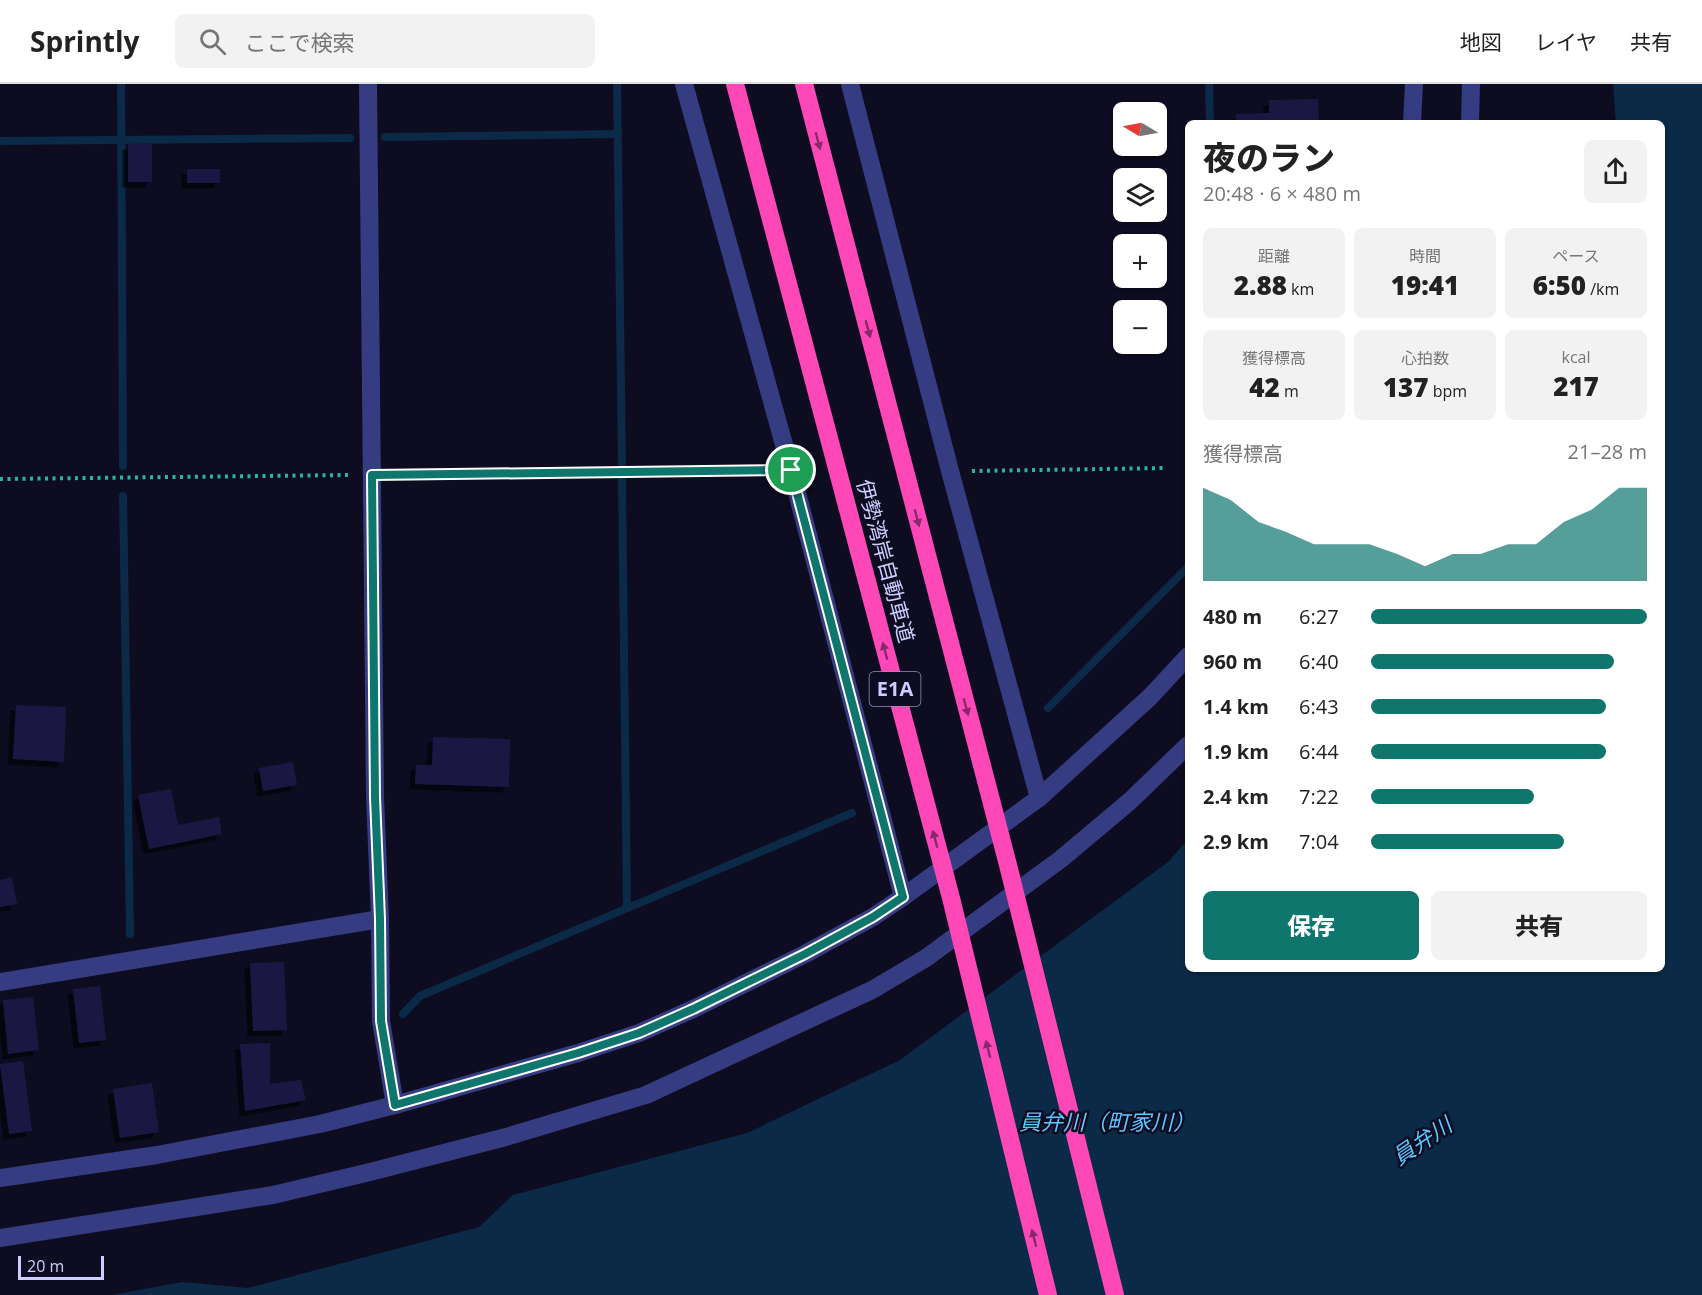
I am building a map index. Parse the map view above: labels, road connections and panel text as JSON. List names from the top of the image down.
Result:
{
  "streets": {
    "highway": ["伊勢湾岸自動車道", "E1A"]
  },
  "water": ["員弁川（町家川）", "員弁川"],
  "scale_bar": "20 m",
  "north": "left",
  "page": {
    "header": "Sprintly",
    "search": "ここで検索",
    "nav": ["地図", "レイヤ", "共有"],
    "map_buttons": ["+", "−"],
    "heading": ["夜のラン", "20:48 · 6 × 480 m"],
    "stats": [
      ["距離", "2.88 km"],
      ["時間", "19:41"],
      ["ペース", "6:50 /km"],
      ["獲得標高", "42 m"],
      ["心拍数", "137 bpm"],
      ["kcal", "217"]
    ],
    "chart": ["獲得標高", "21–28 m"],
    "list": [
      {
        "name": "480 m",
        "note": "6:27"
      },
      {
        "name": "960 m",
        "note": "6:40"
      },
      {
        "name": "1.4 km",
        "note": "6:43"
      },
      {
        "name": "1.9 km",
        "note": "6:44"
      },
      {
        "name": "2.4 km",
        "note": "7:22"
      },
      {
        "name": "2.9 km",
        "note": "7:04"
      }
    ],
    "buttons": ["保存", "共有"],
    "scale": "20 m"
  }
}
